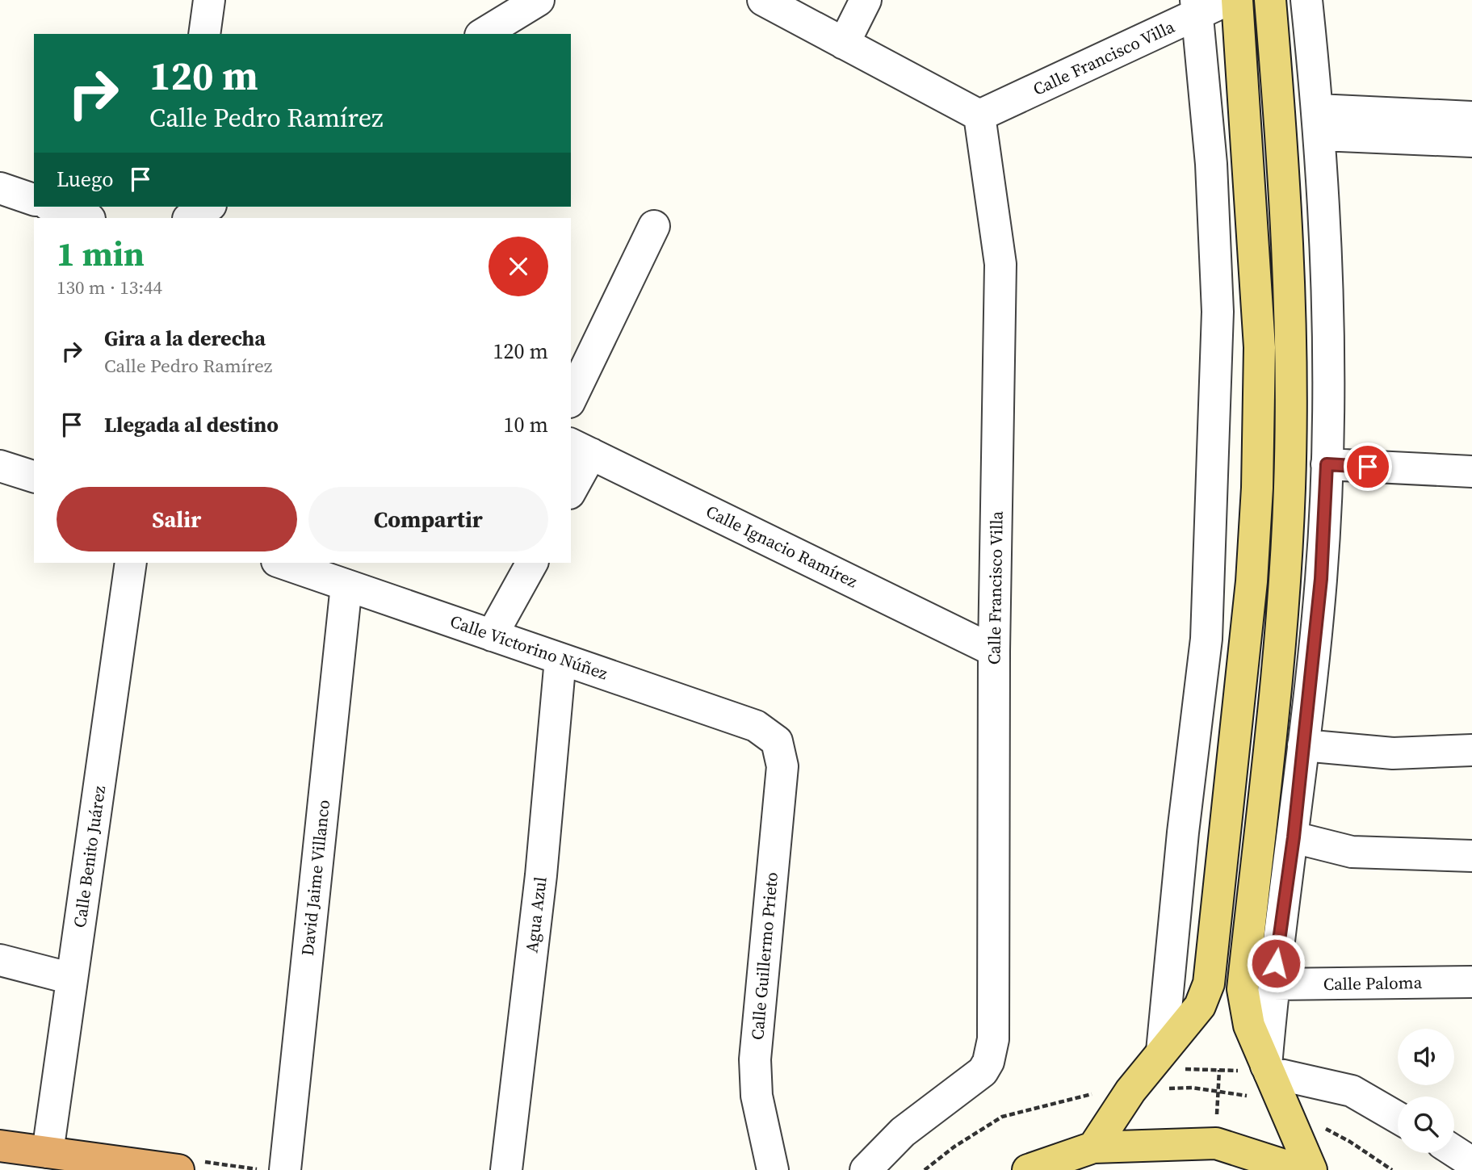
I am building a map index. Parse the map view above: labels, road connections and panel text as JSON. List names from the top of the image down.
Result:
{
  "streets": {
    "street": [
      "Calle Francisco Villa",
      "Calle Ignacio Ramírez",
      "Calle Victorino Núñez",
      "Calle Benito Juárez",
      "David Jaime Villanco",
      "Agua Azul",
      "Calle Guillermo Prieto",
      "Calle Paloma"
    ]
  },
  "crossings": [
    ["Calle Francisco Villa", "Calle Ignacio Ramírez"],
    ["Calle Victorino Núñez", "David Jaime Villanco"],
    ["Calle Victorino Núñez", "Agua Azul"],
    ["Calle Victorino Núñez", "Calle Guillermo Prieto"]
  ],
  "page": {
    "turn": ["120 m", "Calle Pedro Ramírez"],
    "then": "Luego",
    "heading": ["1 min", "130 m · 13:44"],
    "list": [
      {
        "name": "Gira a la derecha",
        "note": "Calle Pedro Ramírez",
        "value": "120 m"
      },
      {
        "name": "Llegada al destino",
        "value": "10 m"
      }
    ],
    "buttons": ["Salir", "Compartir"]
  }
}
